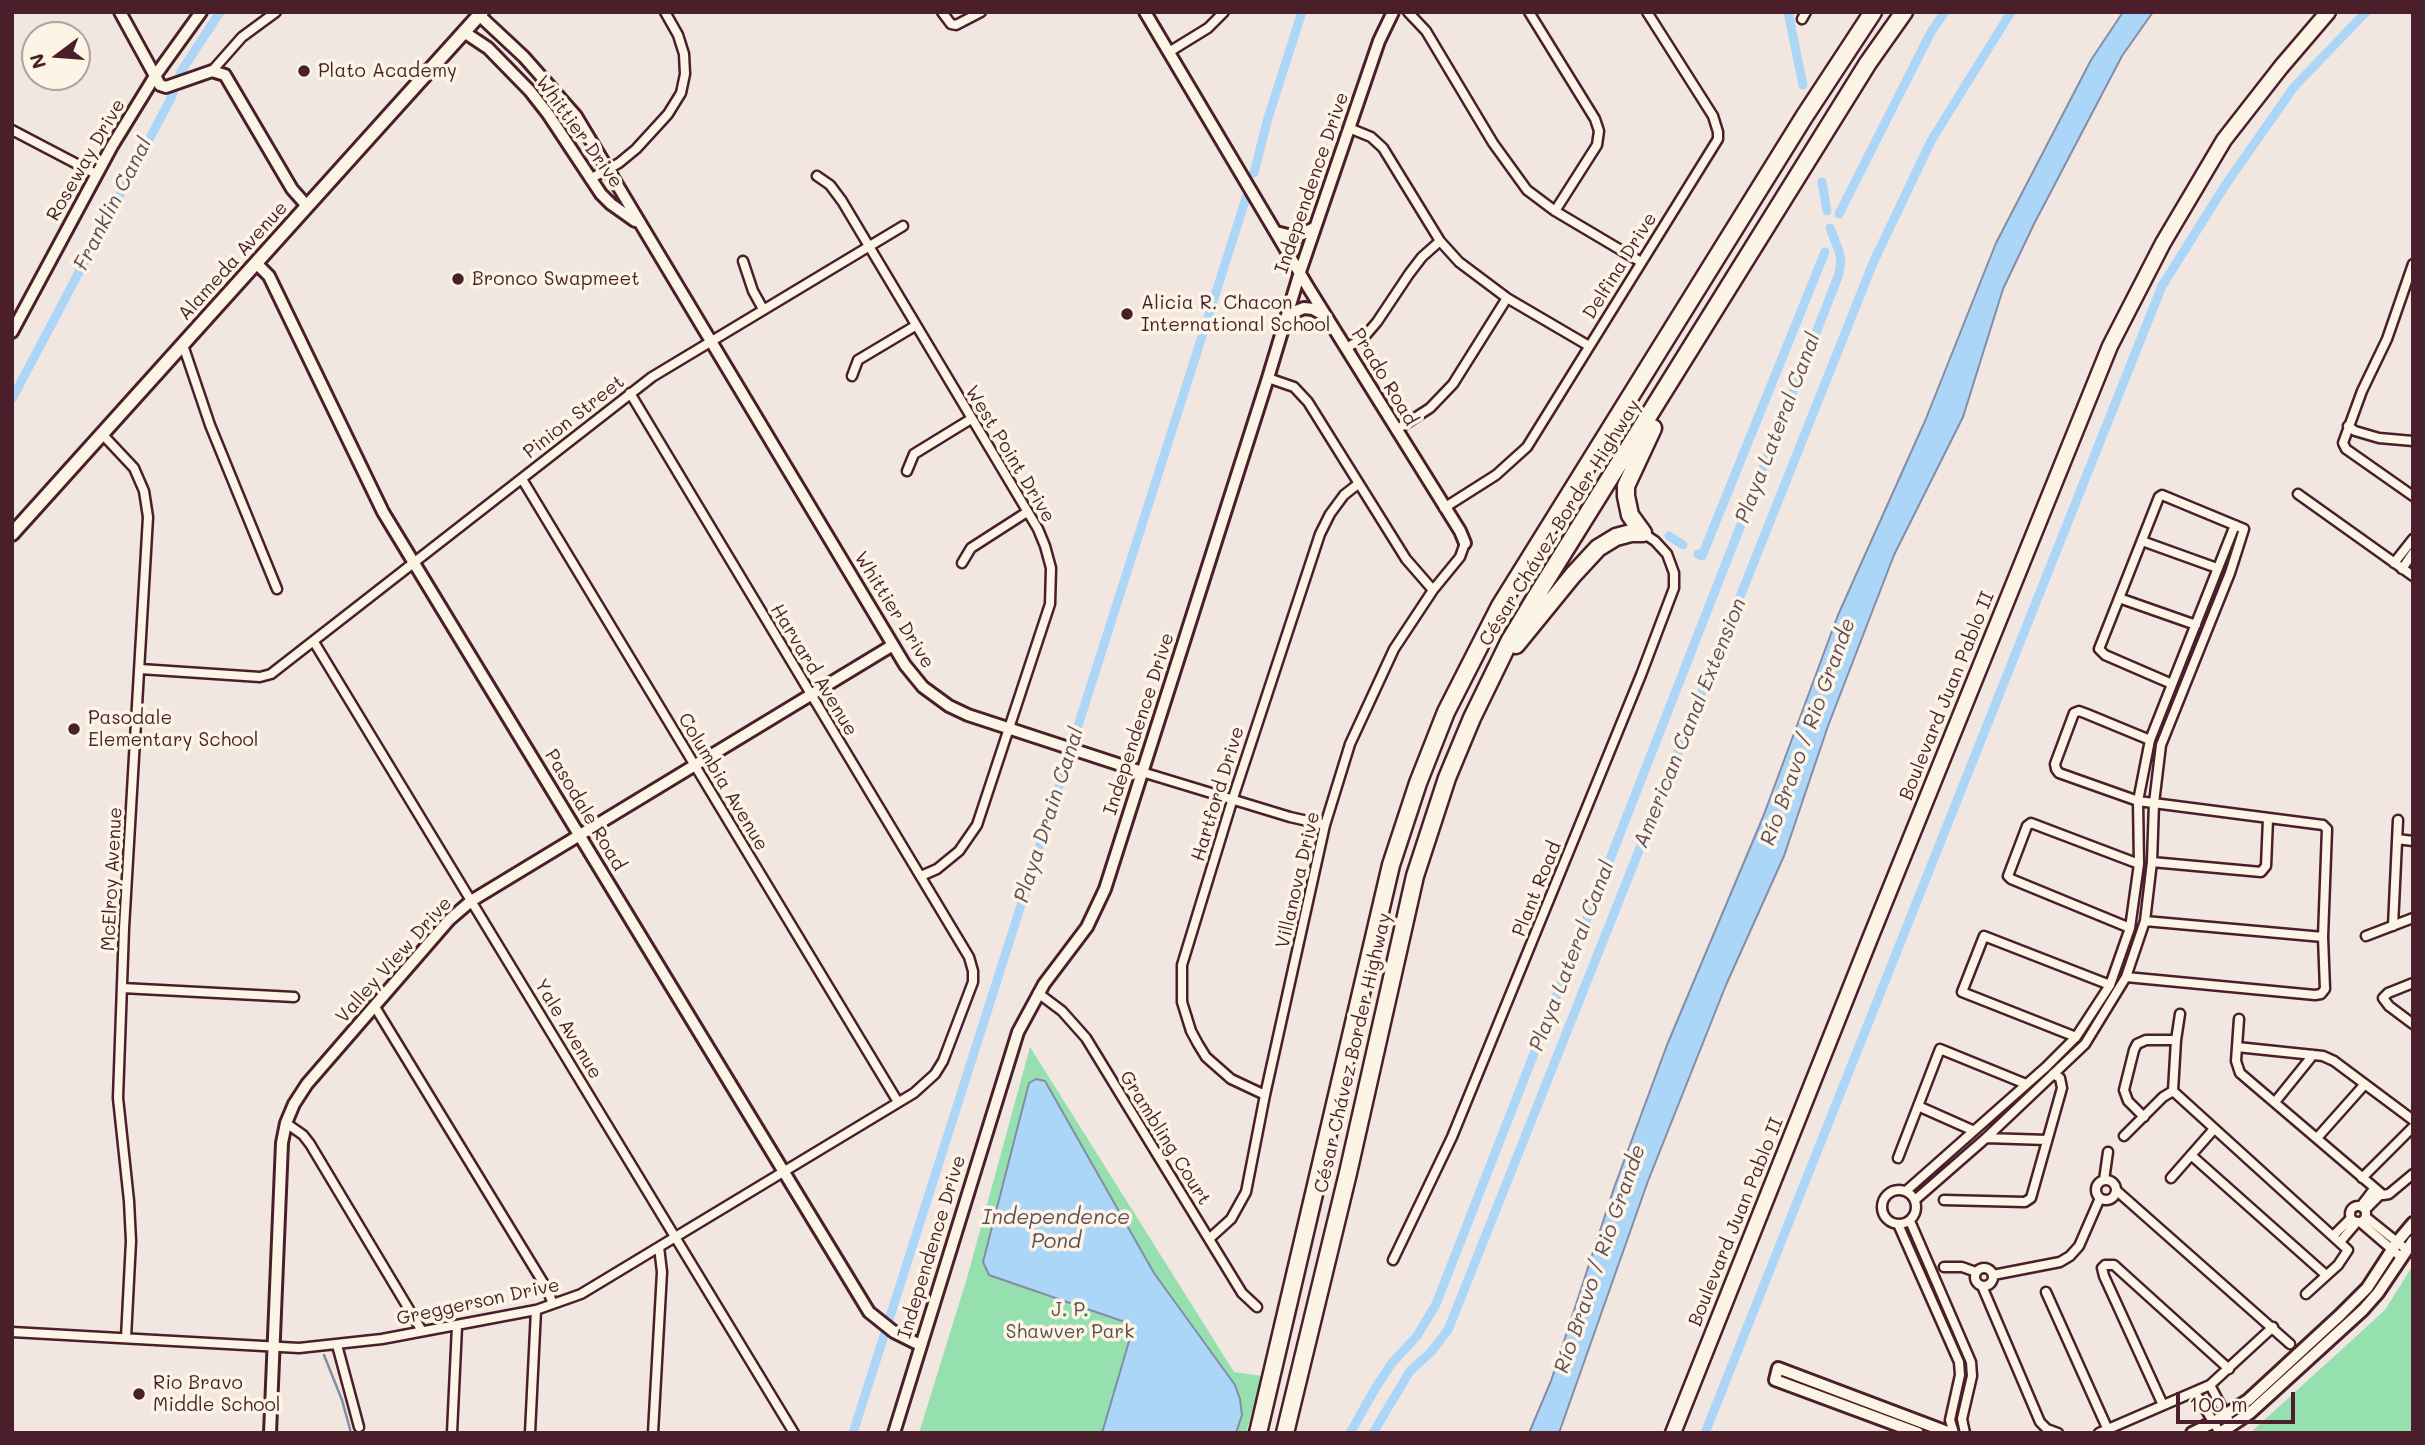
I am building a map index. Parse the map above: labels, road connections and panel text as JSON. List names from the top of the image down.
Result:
{
  "streets": {
    "highway": ["César Chávez Border Highway", "Boulevard Juan Pablo II"],
    "main road": ["Alameda Avenue"],
    "street": [
      "Whittier Drive",
      "Roseway Drive",
      "Independence Drive",
      "Delfina Drive",
      "Prado Road",
      "Pinion Street",
      "West Point Drive",
      "Harvard Avenue",
      "Columbia Avenue",
      "Hartford Drive",
      "Pasodale Road",
      "McElroy Avenue",
      "Villanova Drive",
      "Plant Road",
      "Valley View Drive",
      "Yale Avenue",
      "Grambling Court",
      "Greggerson Drive"
    ]
  },
  "crossings": [
    ["Whittier Drive", "Independence Drive"],
    ["Whittier Drive", "Alameda Avenue"],
    ["Whittier Drive", "Pinion Street"],
    ["Whittier Drive", "West Point Drive"],
    ["Whittier Drive", "Hartford Drive"],
    ["Whittier Drive", "Villanova Drive"],
    ["Whittier Drive", "Valley View Drive"],
    ["Independence Drive", "Prado Road"],
    ["Independence Drive", "Pasodale Road"],
    ["Independence Drive", "Grambling Court"],
    ["Alameda Avenue", "Pasodale Road"],
    ["Alameda Avenue", "McElroy Avenue"],
    ["Delfina Drive", "Prado Road"],
    ["Prado Road", "Villanova Drive"],
    ["Pinion Street", "West Point Drive"],
    ["Pinion Street", "Harvard Avenue"],
    ["Pinion Street", "Columbia Avenue"],
    ["Pinion Street", "Pasodale Road"],
    ["Pinion Street", "McElroy Avenue"],
    ["Pinion Street", "Yale Avenue"],
    ["West Point Drive", "Harvard Avenue"],
    ["Harvard Avenue", "Valley View Drive"],
    ["Harvard Avenue", "Greggerson Drive"],
    ["Columbia Avenue", "Valley View Drive"],
    ["Columbia Avenue", "Greggerson Drive"],
    ["Hartford Drive", "Villanova Drive"],
    ["Pasodale Road", "Valley View Drive"],
    ["Pasodale Road", "Greggerson Drive"],
    ["McElroy Avenue", "Greggerson Drive"],
    ["Villanova Drive", "Grambling Court"],
    ["Valley View Drive", "Yale Avenue"],
    ["Valley View Drive", "Greggerson Drive"],
    ["Yale Avenue", "Greggerson Drive"]
  ],
  "water": [
    "Franklin Canal",
    "Playa Lateral Canal",
    "American Canal Extension",
    "Río Bravo / Rio Grande",
    "Playa Drain Canal",
    "Independence Pond"
  ],
  "parks": ["J. P. Shawver Park"],
  "places": [
    "Plato Academy",
    "Bronco Swapmeet",
    "Alicia R. Chacon International School",
    "Pasodale Elementary School",
    "Rio Bravo Middle School"
  ],
  "scale_bar": "100 m",
  "north": "left"
}
